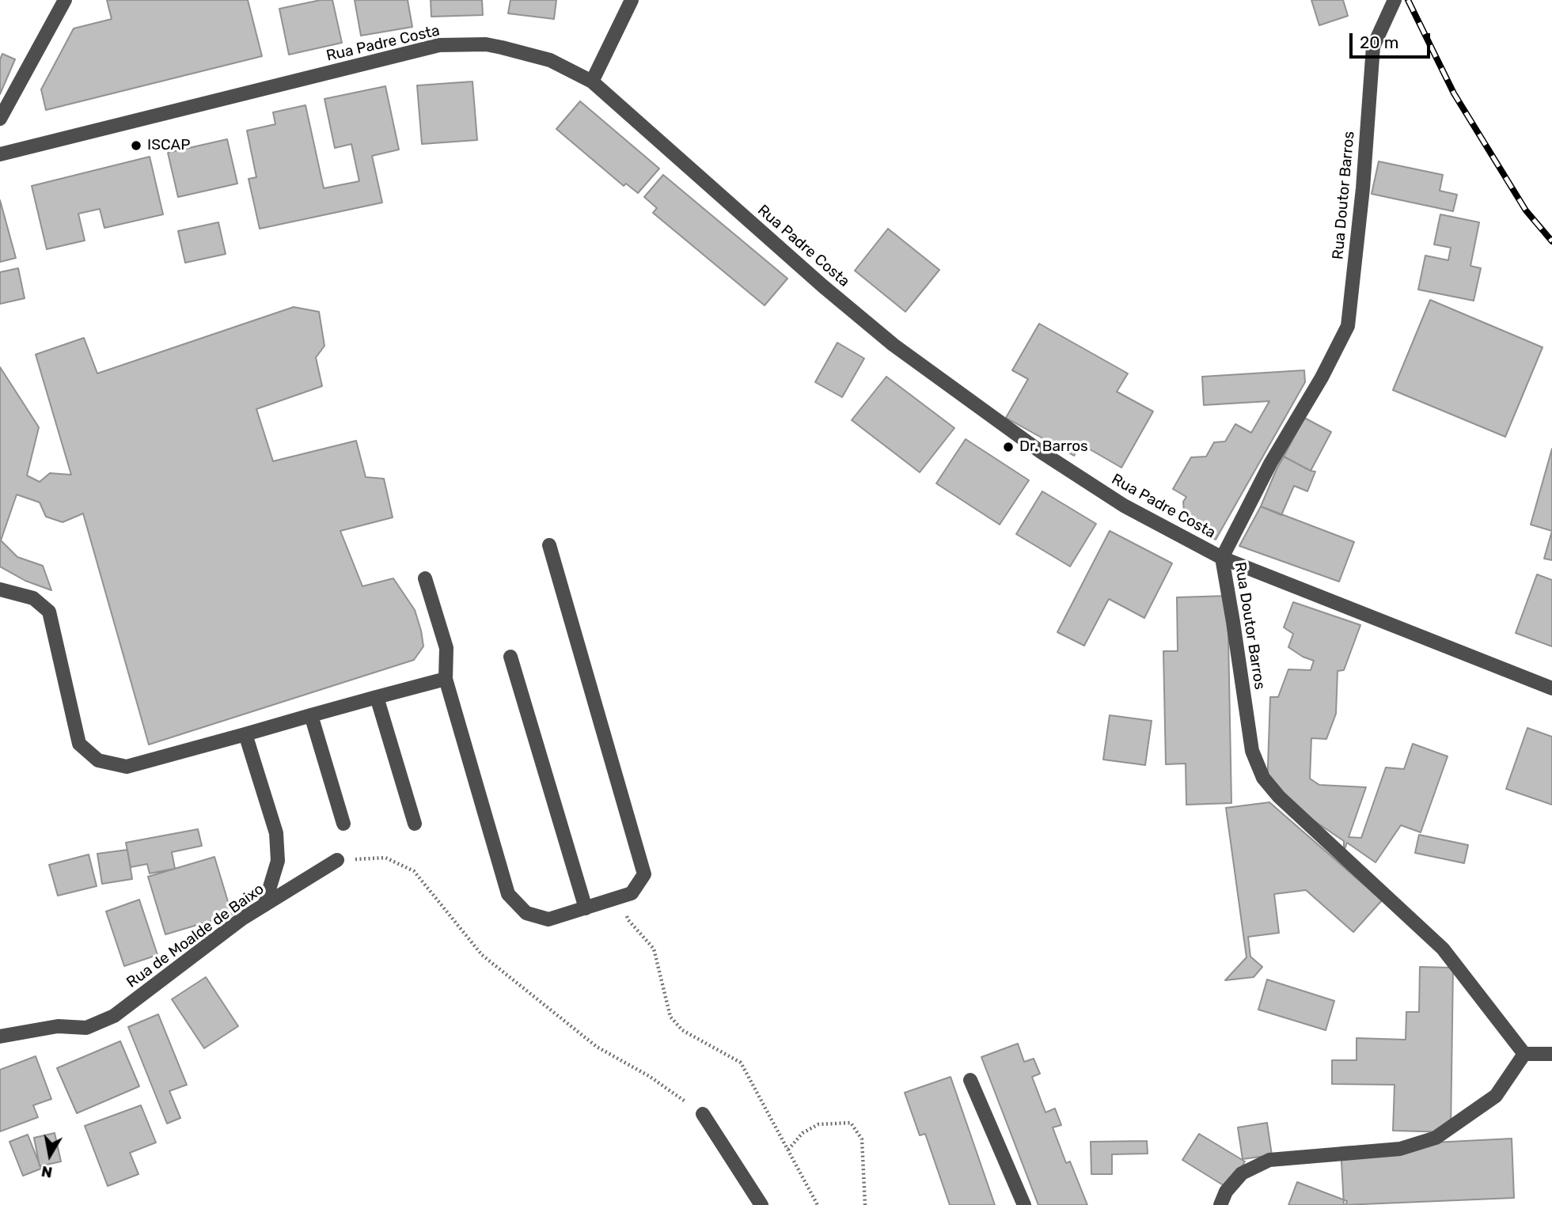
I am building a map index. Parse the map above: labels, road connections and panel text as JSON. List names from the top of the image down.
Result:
{
  "streets": {
    "street": ["Rua Padre Costa", "Rua Doutor Barros", "Rua de Moalde de Baixo"]
  },
  "crossings": [
    ["Rua Padre Costa", "Rua Doutor Barros"]
  ],
  "places": ["ISCAP", "Dr. Barros"],
  "scale_bar": "20 m",
  "north": "bottom"
}
